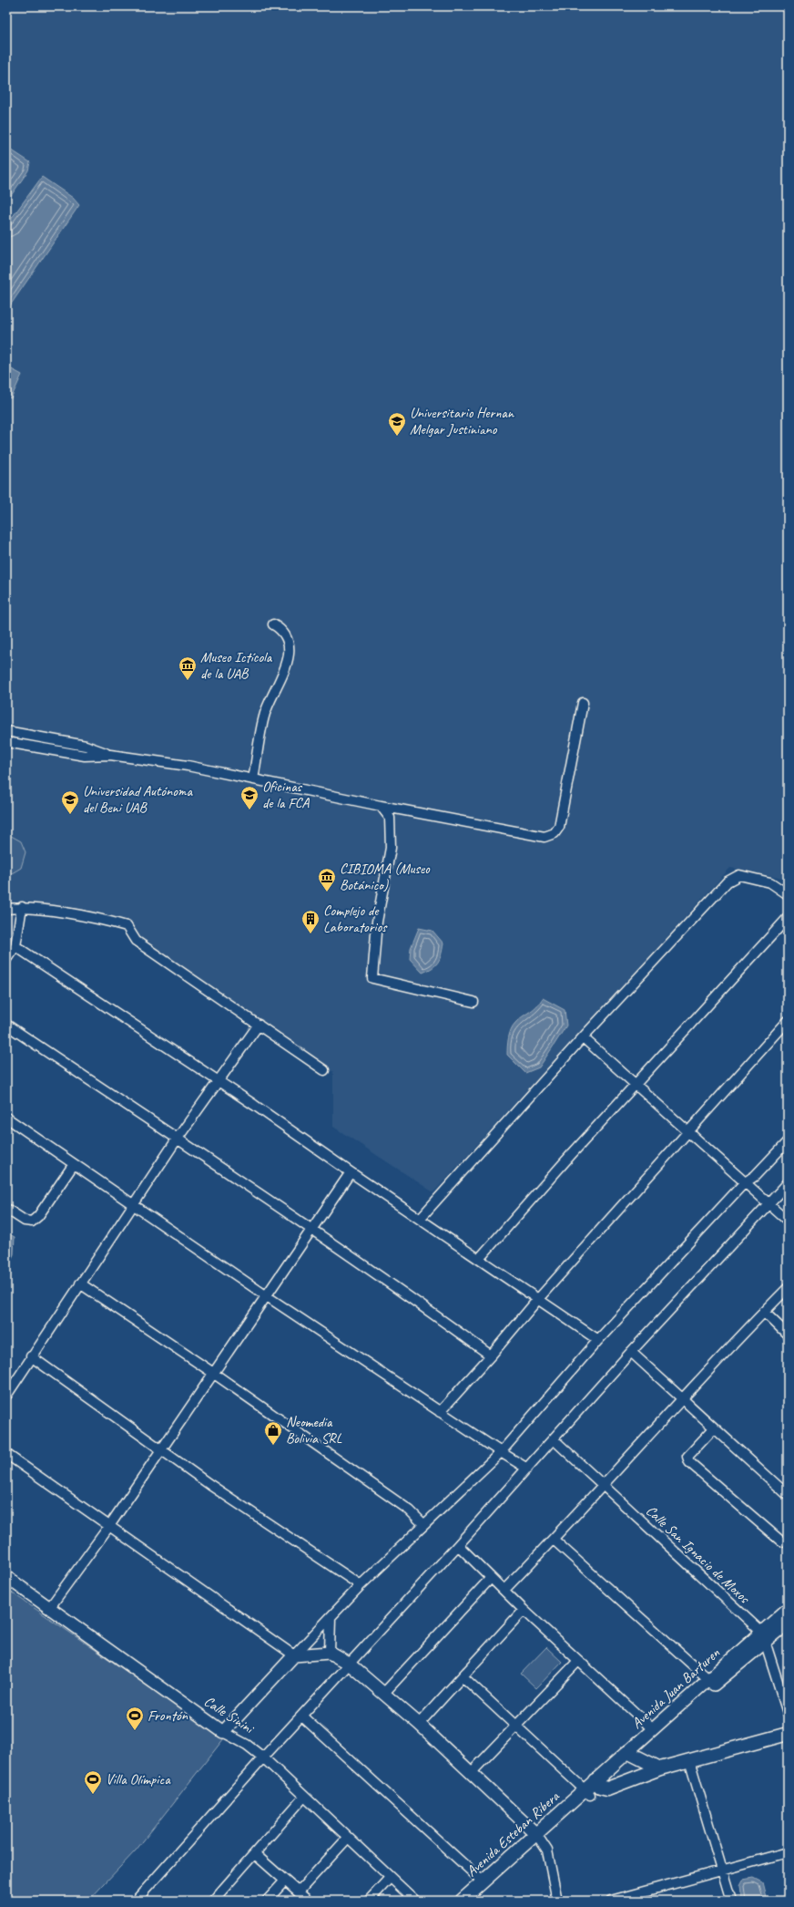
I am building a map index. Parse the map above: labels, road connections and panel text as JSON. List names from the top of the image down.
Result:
{
  "streets": {
    "main road": ["Avenida Juan Barturen", "Avenida Esteban Ribera"],
    "street": ["Calle San Ignacio de Moxos", "Calle Sinini"]
  },
  "crossings": [
    ["Calle San Ignacio de Moxos", "Avenida Juan Barturen"],
    ["Avenida Juan Barturen", "Avenida Esteban Ribera"]
  ],
  "places": {
    "school or university": ["Universitario Hernan Melgar Justiniano", "Oficinas de la FCA", "Universidad Autónoma del Beni UAB"],
    "museum": ["Museo Ictícola de la UAB", "CIBIOMA (Museo Botánico)"],
    "building": ["Complejo de Laboratorios"],
    "shop": ["Neomedia Bolivia SRL"],
    "sports": ["Frontón", "Villa Olímpica"]
  }
}
